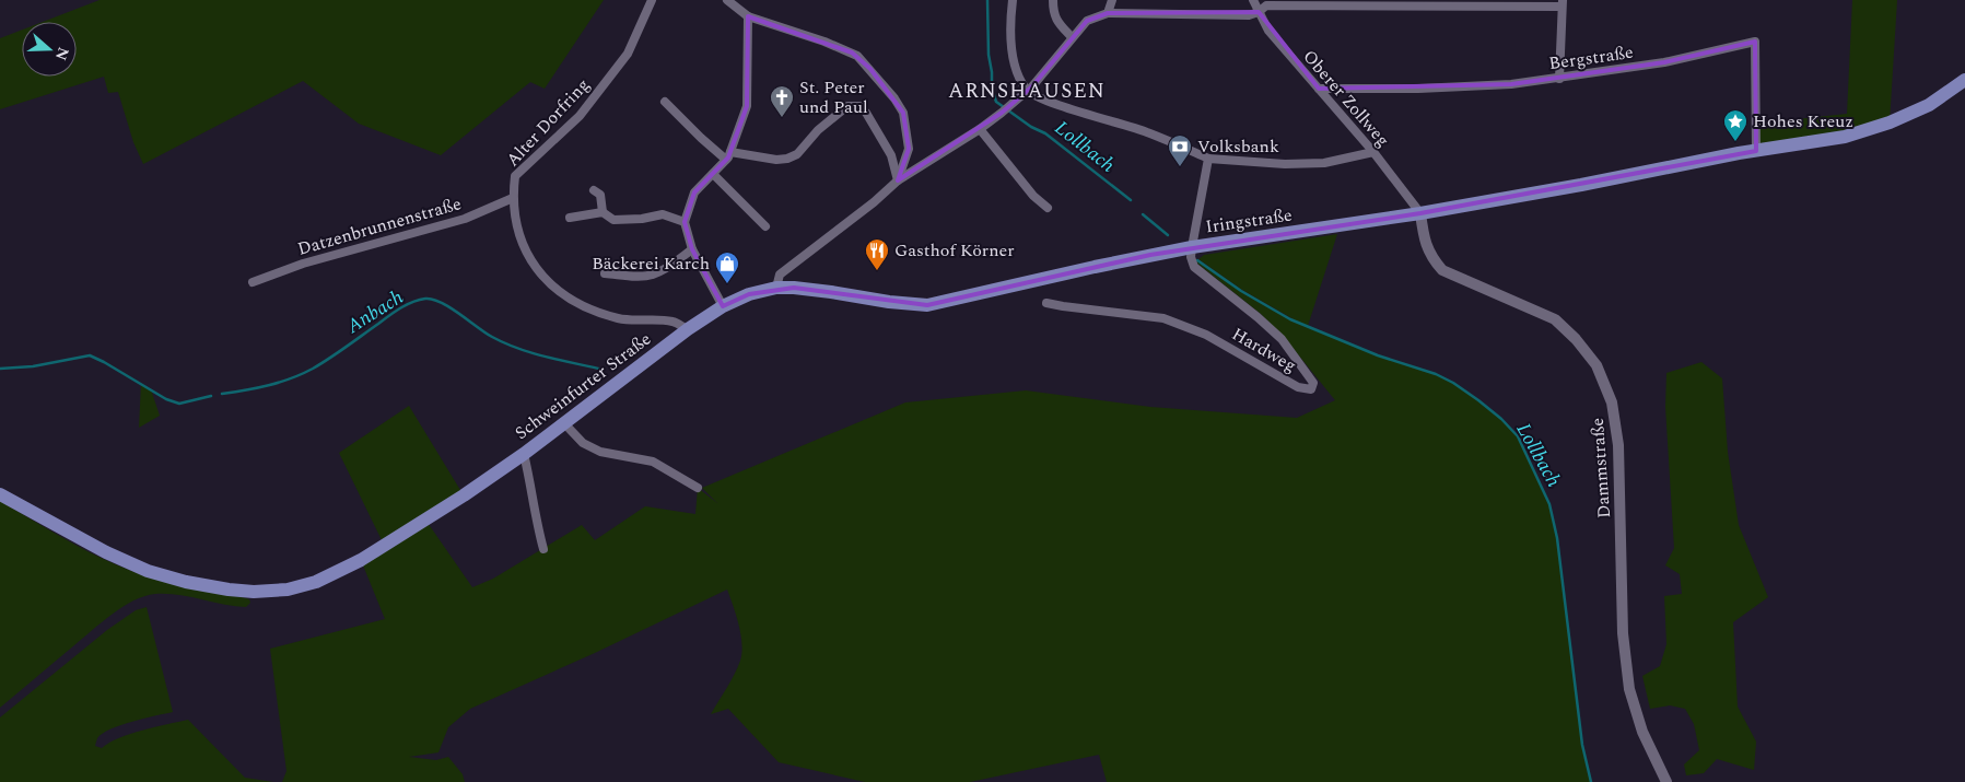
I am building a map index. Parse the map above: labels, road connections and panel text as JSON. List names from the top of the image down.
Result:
{
  "streets": {
    "main road": ["Iringstraße", "Schweinfurter Straße"],
    "street": [
      "Bergstraße",
      "Oberer Zollweg",
      "Alter Dorfring",
      "Datzenbrunnenstraße",
      "Hardweg",
      "Dammstraße"
    ]
  },
  "crossings": [
    ["Bergstraße", "Oberer Zollweg"],
    ["Bergstraße", "Iringstraße"],
    ["Oberer Zollweg", "Iringstraße"],
    ["Oberer Zollweg", "Dammstraße"],
    ["Alter Dorfring", "Datzenbrunnenstraße"],
    ["Alter Dorfring", "Schweinfurter Straße"],
    ["Iringstraße", "Hardweg"],
    ["Iringstraße", "Schweinfurter Straße"],
    ["Iringstraße", "Dammstraße"]
  ],
  "districts": ["ARNSHAUSEN"],
  "water": ["Lollbach", "Anbach"],
  "places": {
    "church": ["St. Peter und Paul"],
    "place": ["Hohes Kreuz"],
    "bank": ["Volksbank"],
    "restaurant": ["Gasthof Körner"],
    "shop": ["Bäckerei Karch"]
  },
  "north": "right"
}
